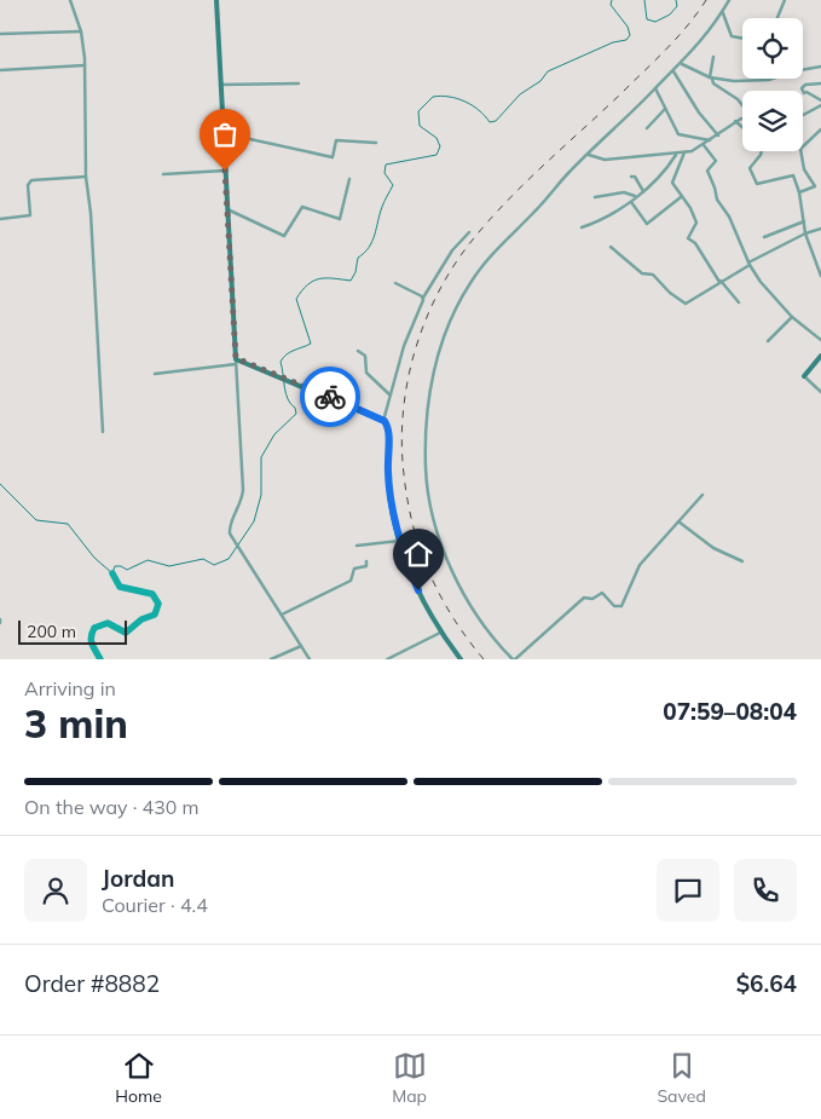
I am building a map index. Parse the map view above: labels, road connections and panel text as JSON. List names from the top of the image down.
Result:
{
  "scale_bar": "200 m",
  "page": {
    "scale": "200 m",
    "heading": ["3 min", "Arriving in", "07:59–08:04"],
    "panel": [
      "Jordan",
      "Courier · 4.4",
      "Order #8882",
      "$6.64"
    ],
    "bar": "On the way · 430 m",
    "tabs": ["Home", "Map", "Saved"]
  }
}
